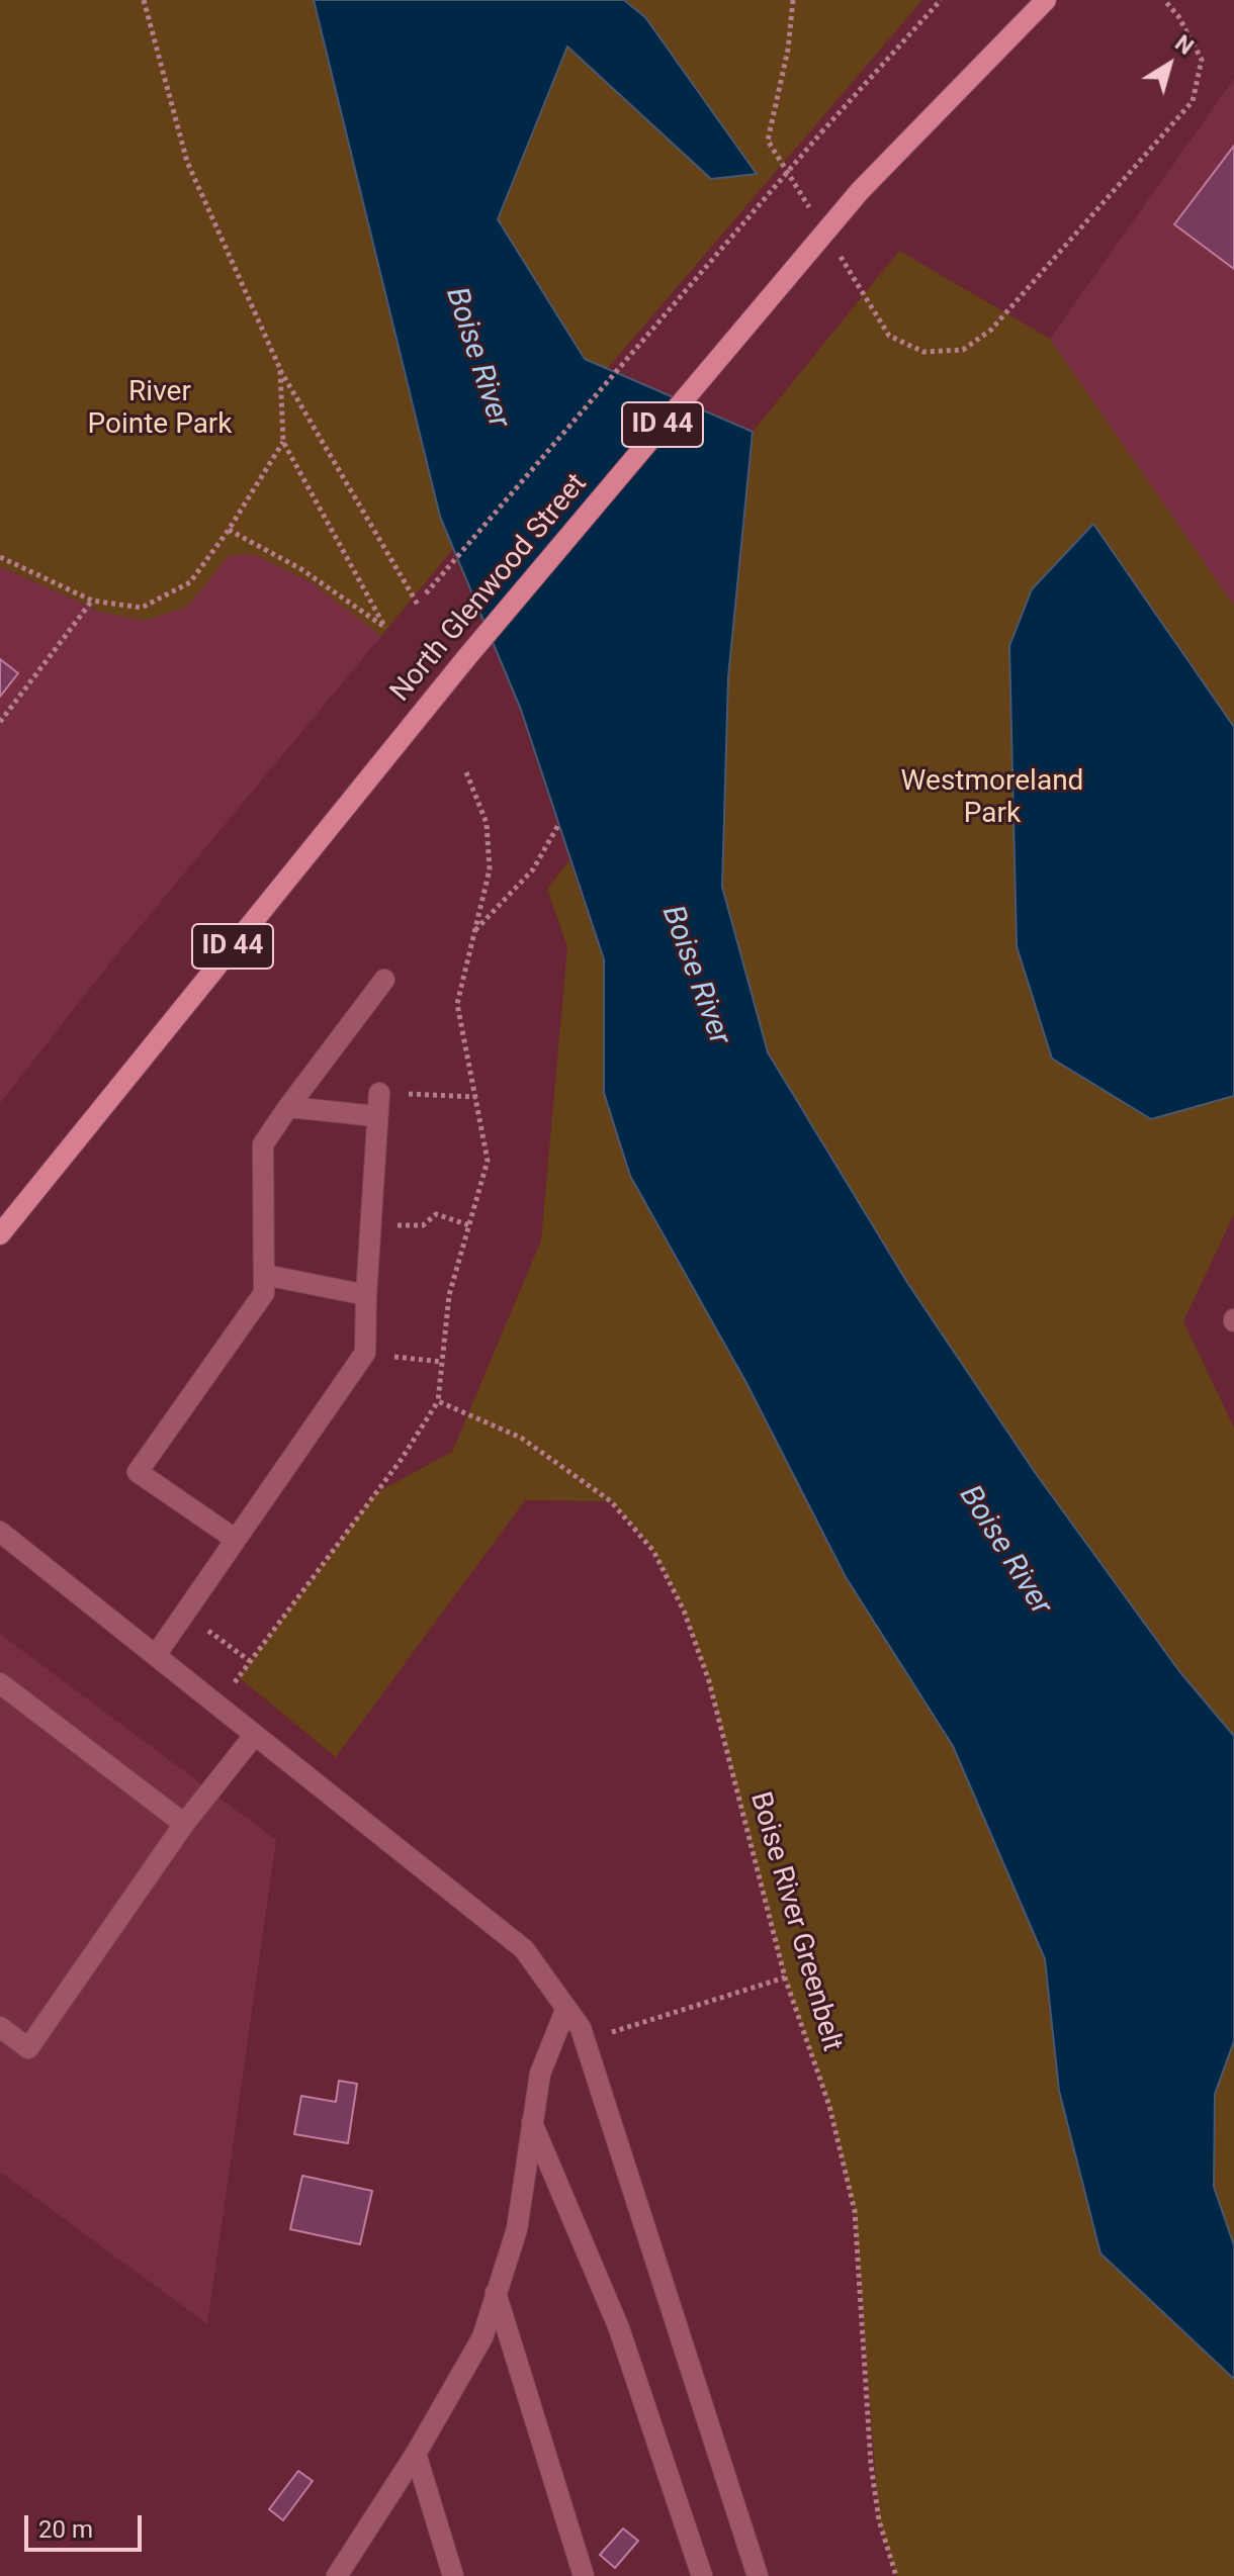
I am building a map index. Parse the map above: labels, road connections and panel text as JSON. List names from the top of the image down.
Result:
{
  "streets": {
    "main road": ["ID 44", "North Glenwood Street"],
    "path": ["Boise River Greenbelt"]
  },
  "water": ["Boise River"],
  "parks": ["River Pointe Park", "Westmoreland Park"],
  "scale_bar": "20 m",
  "north": "top right"
}
